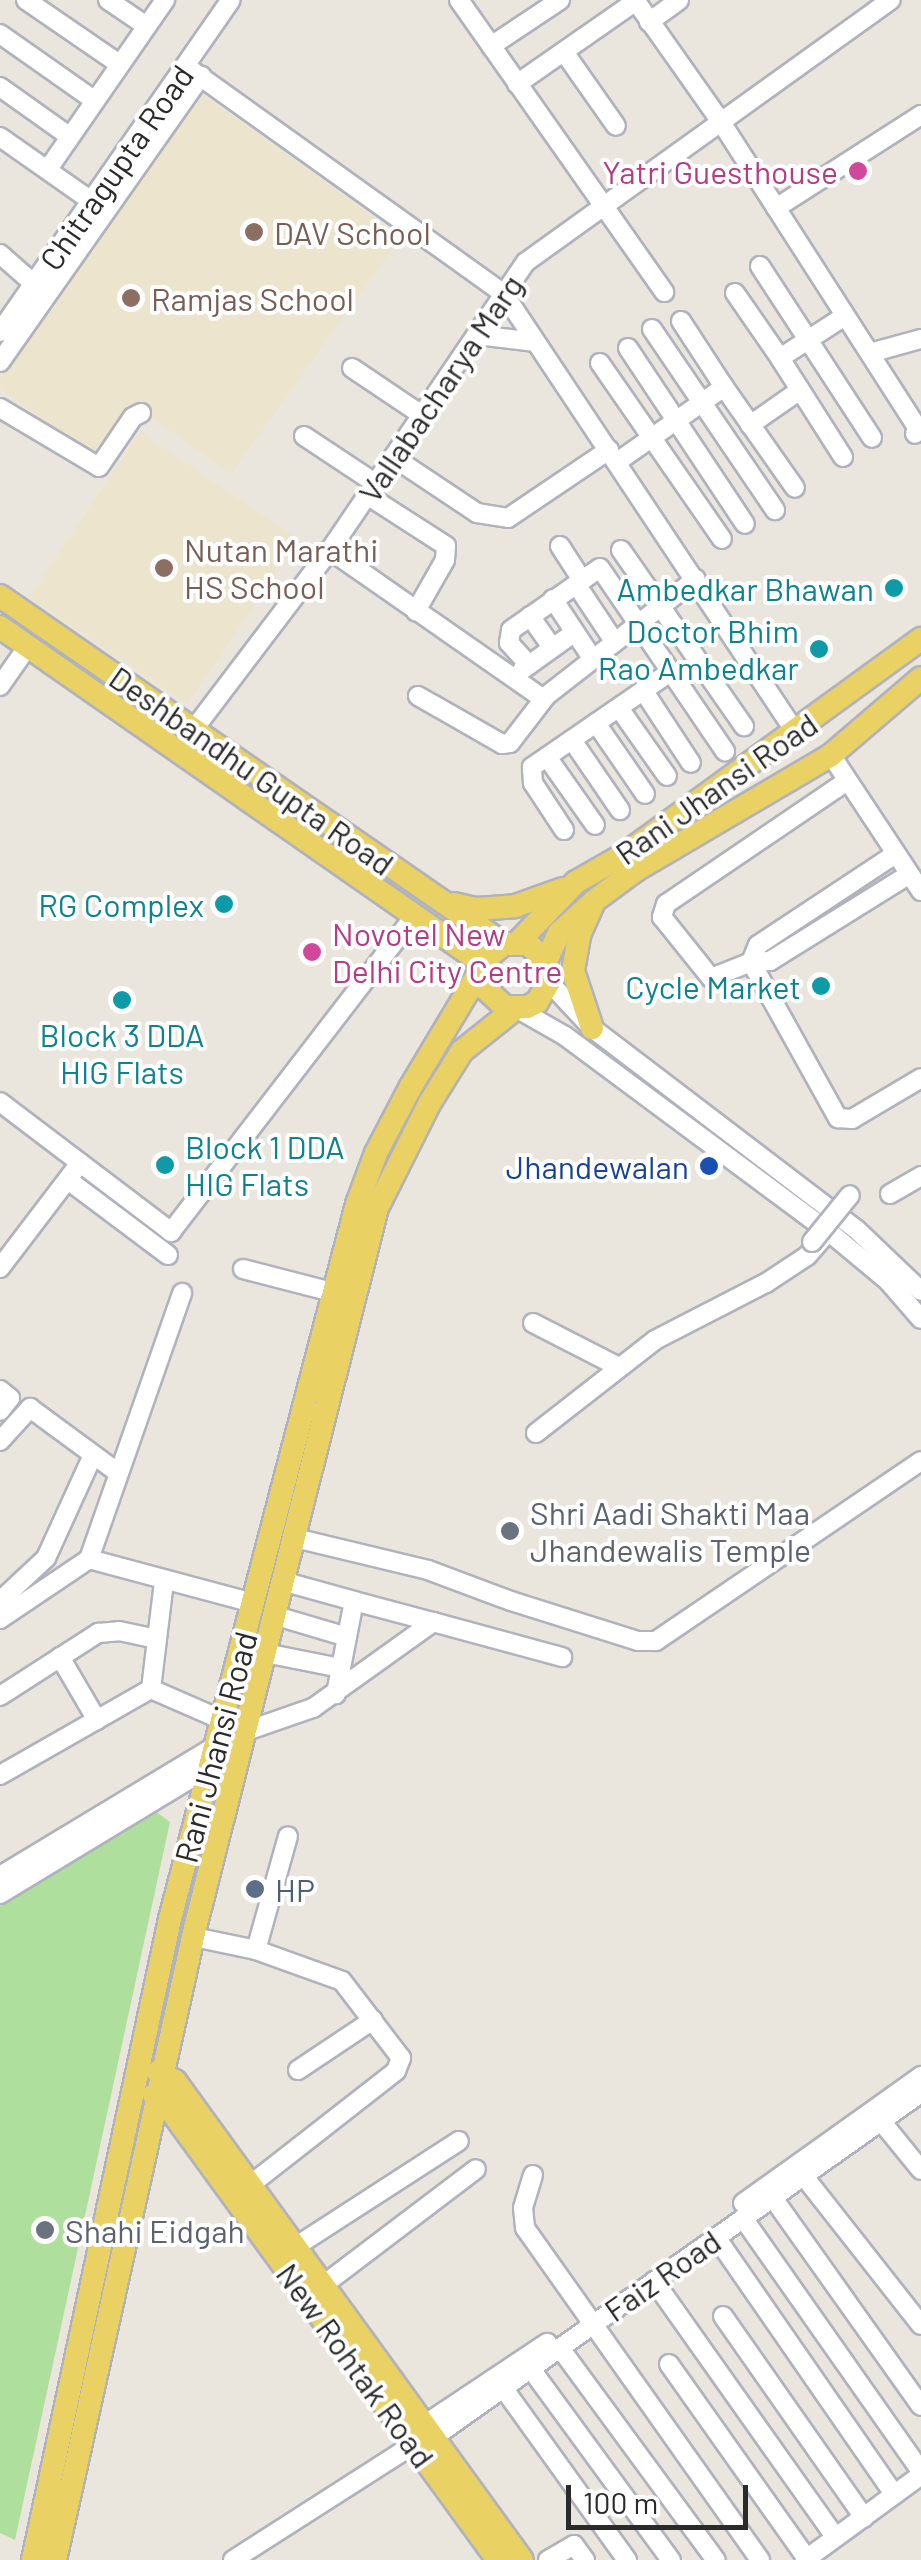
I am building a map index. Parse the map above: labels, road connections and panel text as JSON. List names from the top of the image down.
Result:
{
  "streets": {
    "main road": ["Deshbandhu Gupta Road", "Rani Jhansi Road", "New Rohtak Road"],
    "street": ["Chitragupta Road", "Vallabacharya Marg", "Faiz Road"]
  },
  "crossings": [
    ["Vallabacharya Marg", "Deshbandhu Gupta Road"],
    ["Deshbandhu Gupta Road", "Rani Jhansi Road"],
    ["Rani Jhansi Road", "New Rohtak Road"],
    ["Faiz Road", "New Rohtak Road"]
  ],
  "places": [
    "Yatri Guesthouse",
    "DAV School",
    "Ramjas School",
    "Nutan Marathi HS School",
    "Ambedkar Bhawan",
    "Doctor Bhim Rao Ambedkar",
    "RG Complex",
    "Novotel New Delhi City Centre",
    "Cycle Market",
    "Block 3 DDA HIG Flats",
    "Block 1 DDA HIG Flats",
    "Jhandewalan",
    "Shri Aadi Shakti Maa Jhandewalis Temple",
    "HP",
    "Shahi Eidgah"
  ],
  "scale_bar": "100 m"
}
